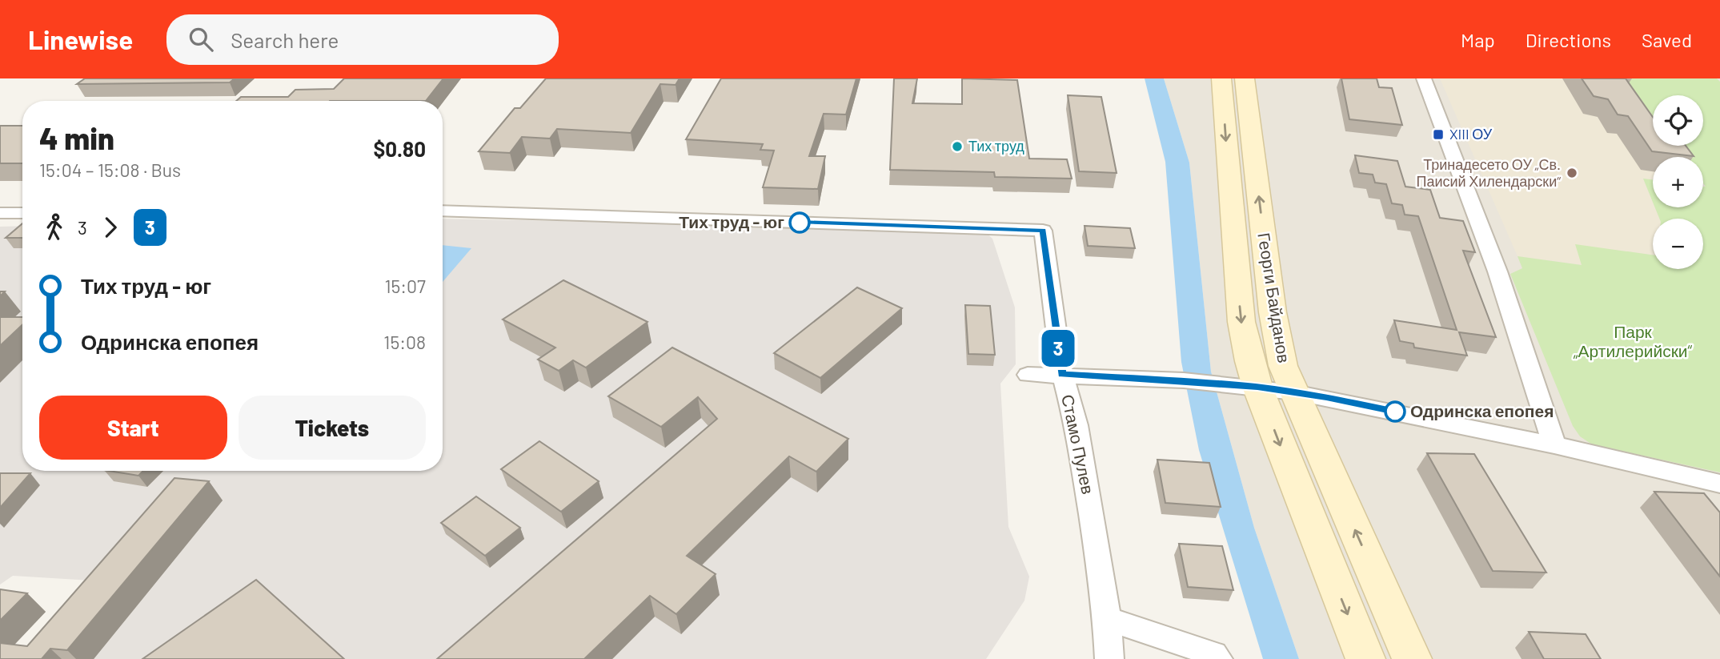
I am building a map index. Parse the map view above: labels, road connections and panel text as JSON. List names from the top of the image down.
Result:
{
  "streets": {
    "main road": ["Георги Байданов"],
    "street": ["Стамо Пулев"]
  },
  "parks": ["Парк „Артилерийски“"],
  "places": {
    "transit": ["XIII ОУ"],
    "other": [
      "Тих труд",
      "Тринадесето ОУ „Св. Паисий Хилендарски“",
      "Тих труд - юг",
      "Одринска епопея"
    ]
  },
  "lines": ["bus line 3"],
  "page": {
    "header": "Linewise",
    "search": "Search here",
    "nav": ["Map", "Directions", "Saved"],
    "on_map": "3",
    "map_buttons": ["+", "−"],
    "heading": ["4 min", "15:04 – 15:08 · Bus", "$0.80"],
    "legs": ["3", "3"],
    "list": [
      {
        "name": "Тих труд - юг",
        "value": "15:07"
      },
      {
        "name": "Одринска епопея",
        "value": "15:08"
      }
    ],
    "buttons": ["Start", "Tickets"]
  }
}
